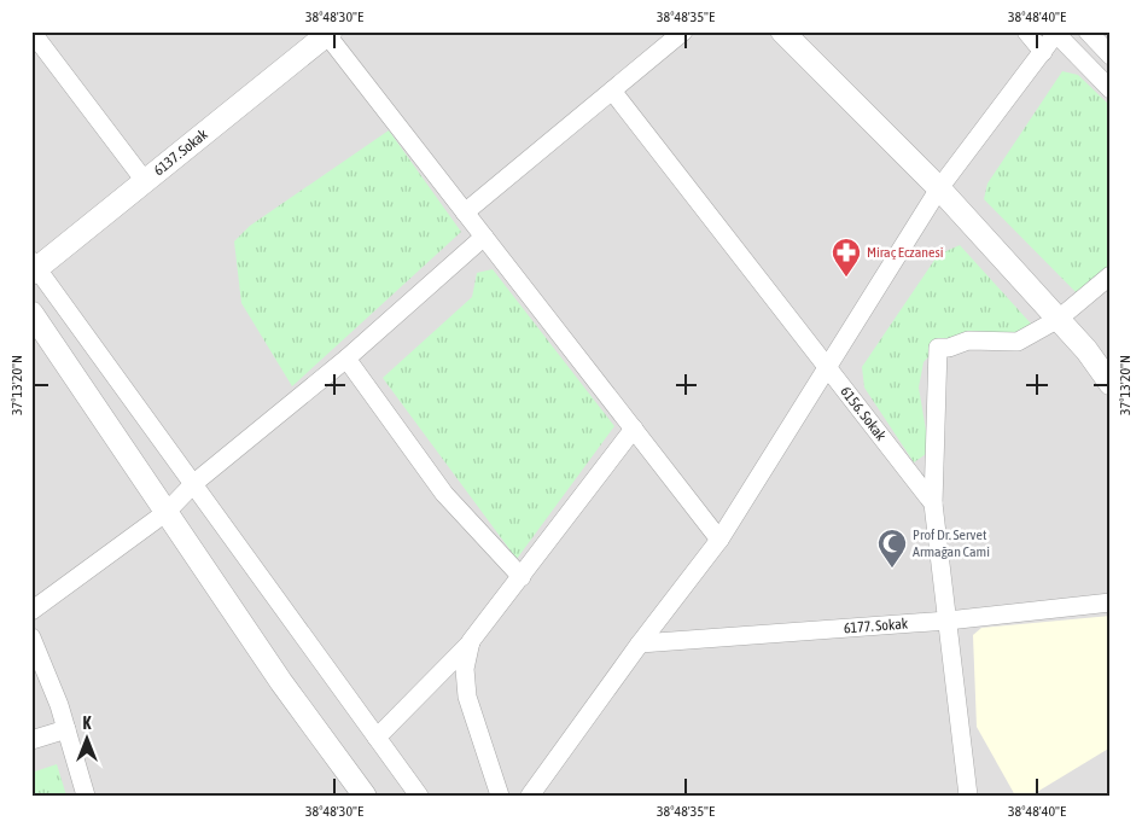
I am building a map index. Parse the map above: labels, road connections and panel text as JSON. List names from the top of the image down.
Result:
{
  "streets": {
    "street": ["6137. Sokak", "6156. Sokak", "6177. Sokak"]
  },
  "places": {
    "pharmacy": ["Miraç Eczanesi"],
    "mosque": ["Prof Dr. Servet Armağan Cami"]
  },
  "north": "top",
  "coordinates": [
    "38°48'30\"E",
    "38°48'35\"E",
    "38°48'40\"E",
    "37°13'20\"N"
  ]
}
